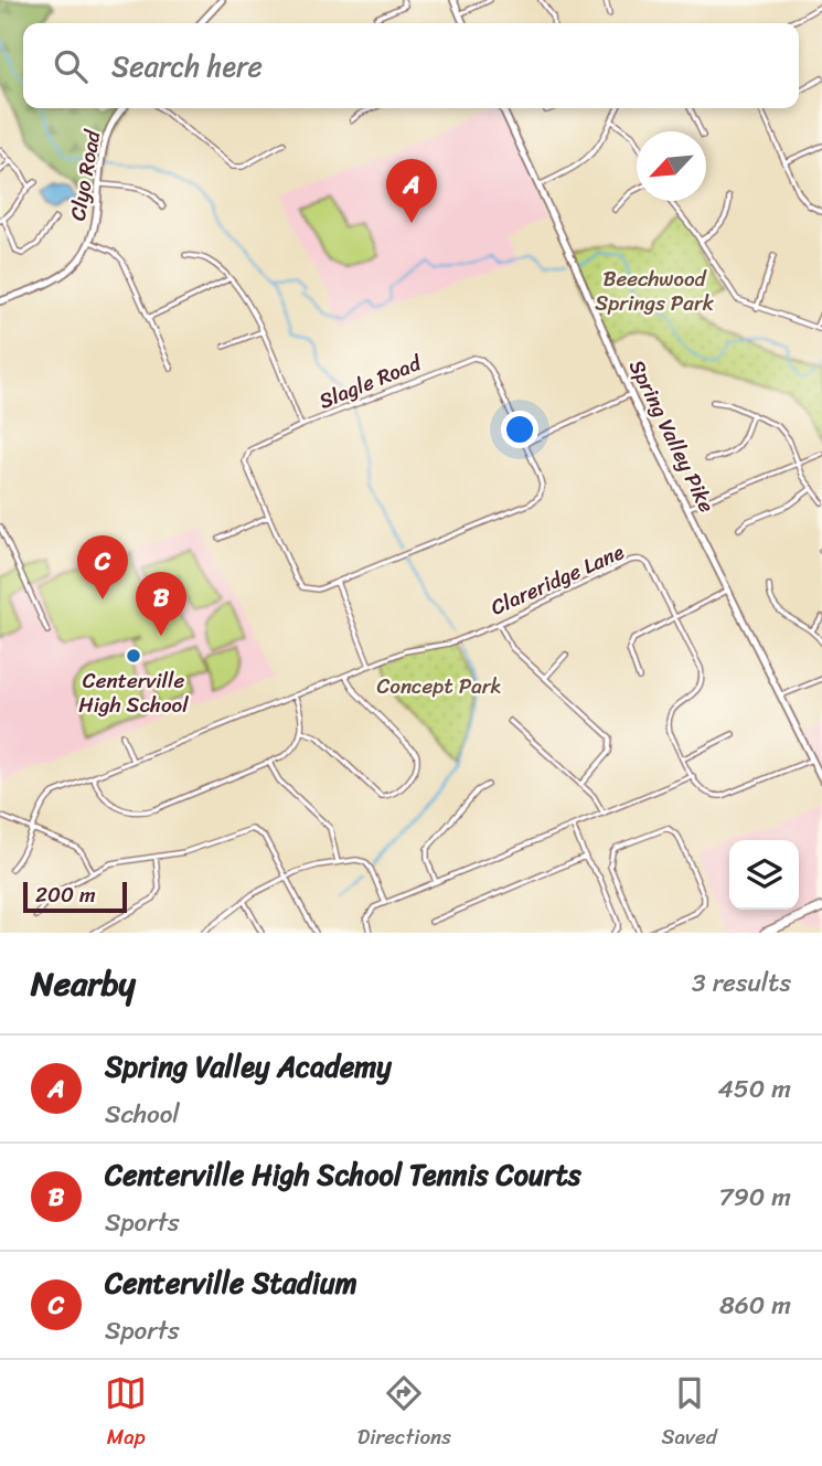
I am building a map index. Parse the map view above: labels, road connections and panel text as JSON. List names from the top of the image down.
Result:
{
  "streets": {
    "street": [
      "Clyo Road",
      "Slagle Road",
      "Spring Valley Pike",
      "Clareridge Lane"
    ]
  },
  "parks": ["Beechwood Springs Park", "Concept Park"],
  "places": ["Centerville High School"],
  "scale_bar": "200 m",
  "north": "bottom left",
  "page": {
    "search": "Search here",
    "pins": ["A", "C", "B"],
    "scale": "200 m",
    "heading": ["Nearby", "3 results"],
    "list": [
      {
        "mark": "A",
        "name": "Spring Valley Academy",
        "note": "School",
        "value": "450 m"
      },
      {
        "mark": "B",
        "name": "Centerville High School Tennis Courts",
        "note": "Sports",
        "value": "790 m"
      },
      {
        "mark": "C",
        "name": "Centerville Stadium",
        "note": "Sports",
        "value": "860 m"
      }
    ],
    "nav": ["Map", "Directions", "Saved"]
  }
}
